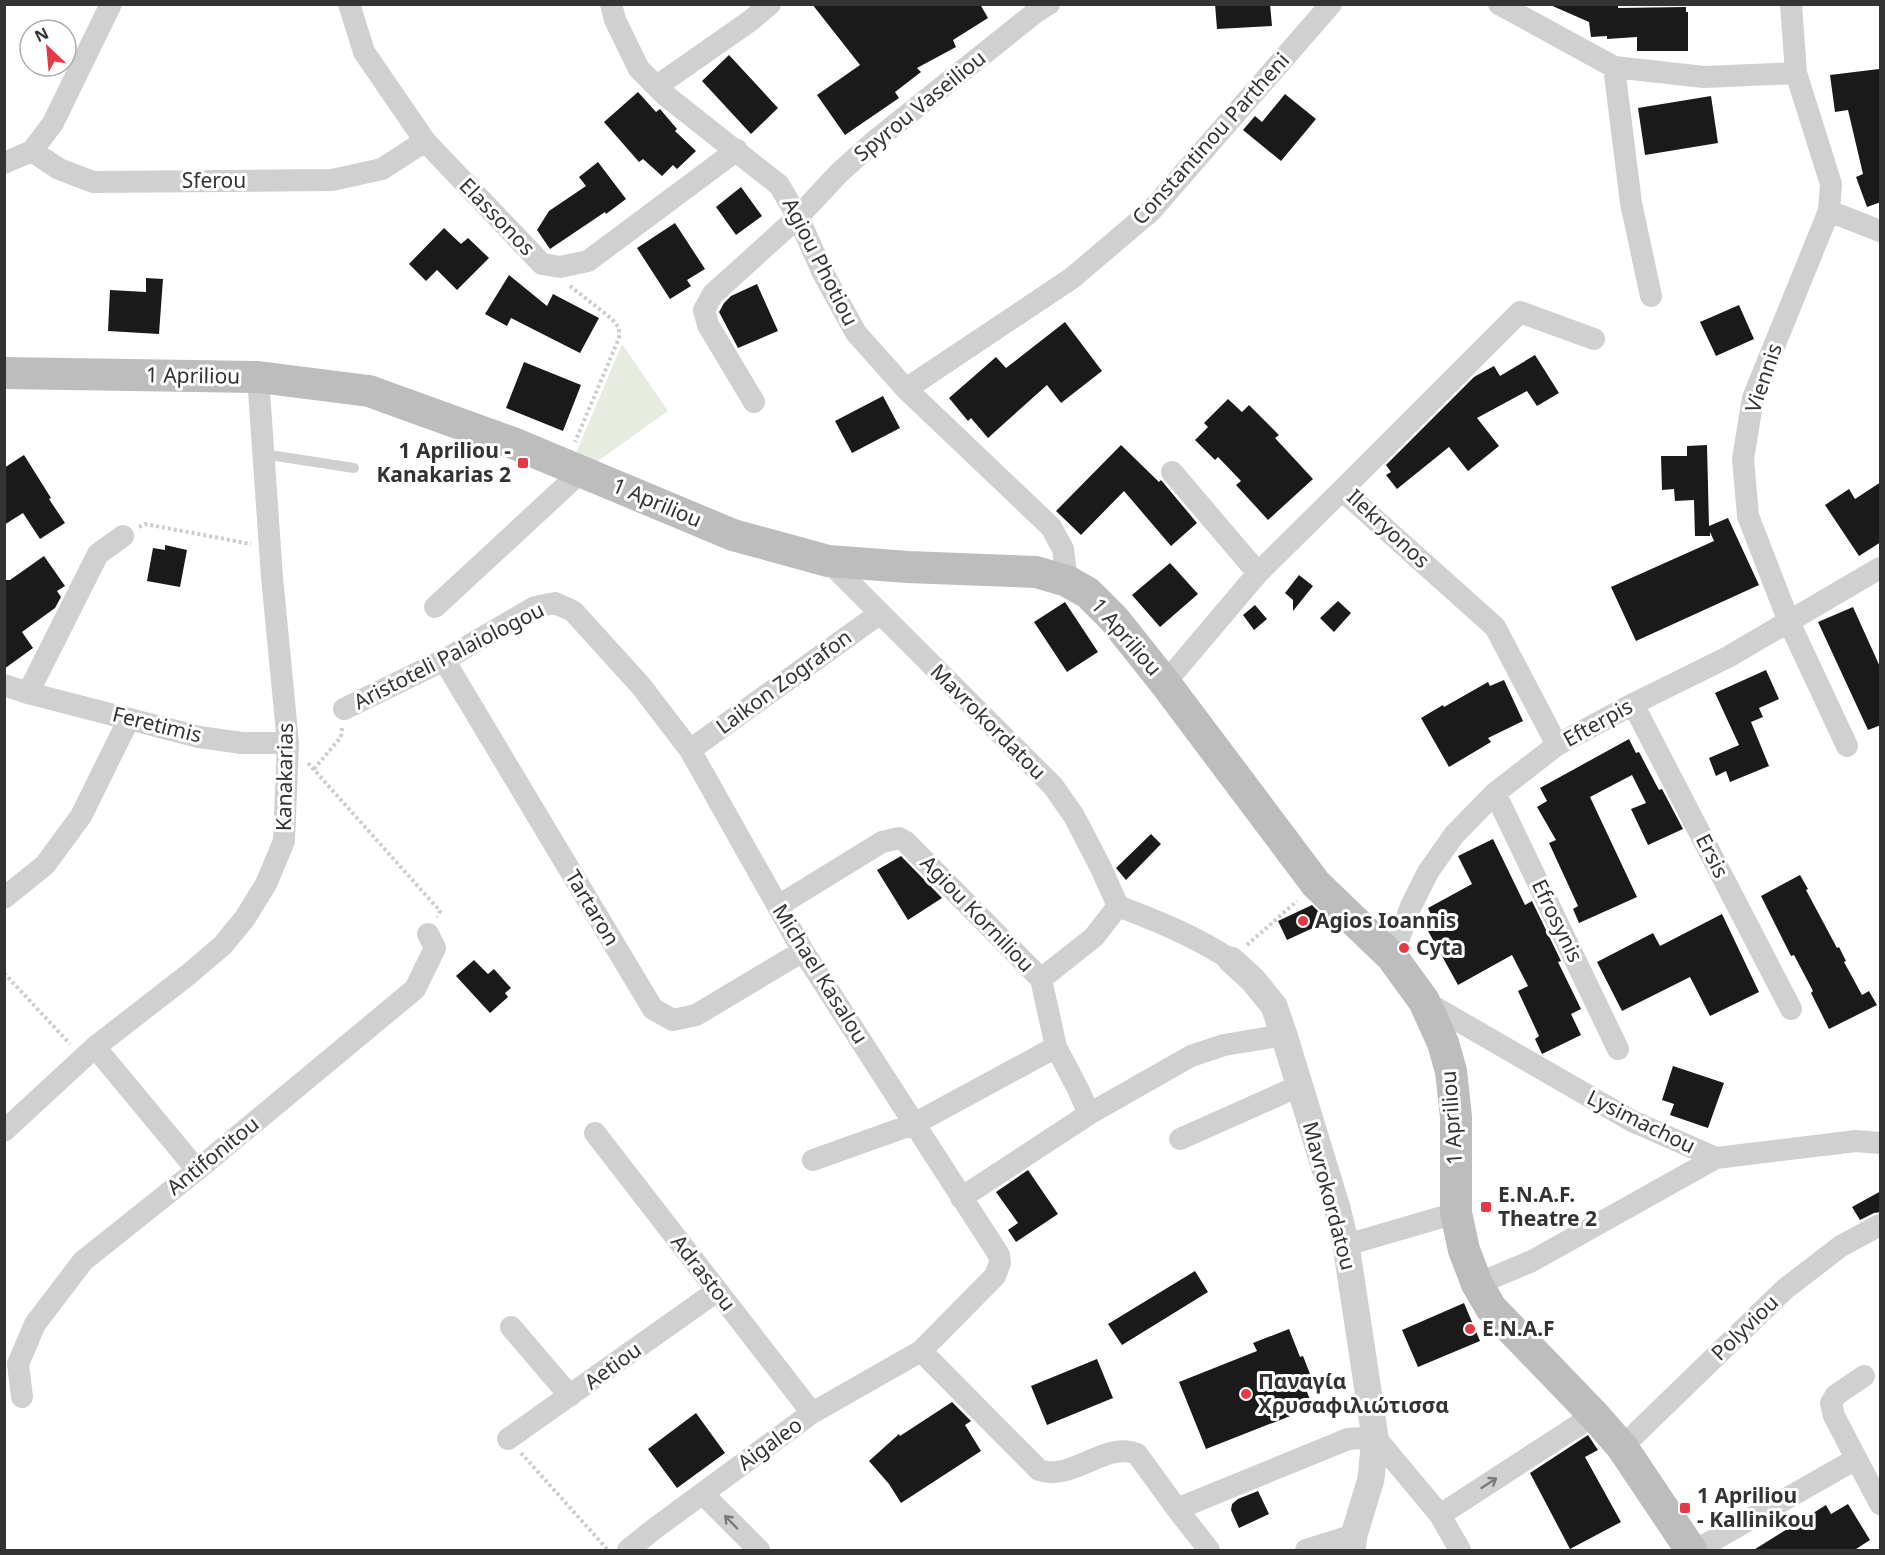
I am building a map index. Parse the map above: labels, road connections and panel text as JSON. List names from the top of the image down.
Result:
{
  "streets": {
    "main road": ["1 Apriliou"],
    "street": [
      "Spyrou Vaseiliou",
      "Constantinou Partheni",
      "Sferou",
      "Elassonos",
      "Agiou Photiou",
      "Viennis",
      "Ilekryonos",
      "Aristoteli Palaiologou",
      "Laikon Zografon",
      "Mavrokordatou",
      "Efterpis",
      "Feretimis",
      "Kanakarias",
      "Ersis",
      "Tartaron",
      "Agiou Korniliou",
      "Efrosynis",
      "Michael Kasalou",
      "Lysimachou",
      "Antifonitou",
      "Adrastou",
      "Polyviou",
      "Aetiou",
      "Aigaleo"
    ]
  },
  "crossings": [
    ["Spyrou Vaseiliou", "Agiou Photiou"],
    ["Constantinou Partheni", "Agiou Photiou"],
    ["Sferou", "Elassonos"],
    ["Elassonos", "Agiou Photiou"],
    ["Agiou Photiou", "1 Apriliou"],
    ["1 Apriliou", "Mavrokordatou"],
    ["1 Apriliou", "Efterpis"],
    ["1 Apriliou", "Kanakarias"],
    ["1 Apriliou", "Lysimachou"],
    ["1 Apriliou", "Polyviou"],
    ["Viennis", "Efterpis"],
    ["Ilekryonos", "Efterpis"],
    ["Aristoteli Palaiologou", "Tartaron"],
    ["Aristoteli Palaiologou", "Michael Kasalou"],
    ["Laikon Zografon", "Mavrokordatou"],
    ["Laikon Zografon", "Michael Kasalou"],
    ["Efterpis", "Ersis"],
    ["Efterpis", "Efrosynis"],
    ["Feretimis", "Kanakarias"],
    ["Tartaron", "Michael Kasalou"],
    ["Agiou Korniliou", "Michael Kasalou"],
    ["Michael Kasalou", "Aigaleo"],
    ["Adrastou", "Aetiou"],
    ["Adrastou", "Aigaleo"]
  ],
  "places": {
    "transit": ["1 Apriliou - Kanakarias 2", "E.N.A.F. Theatre 2", "1 Apriliou - Kallinikou"],
    "other": [
      "Agios Ioannis",
      "Cyta",
      "E.N.A.F",
      "Παναγία Χρυσαφιλιώτισσα"
    ]
  },
  "north": "top left"
}
